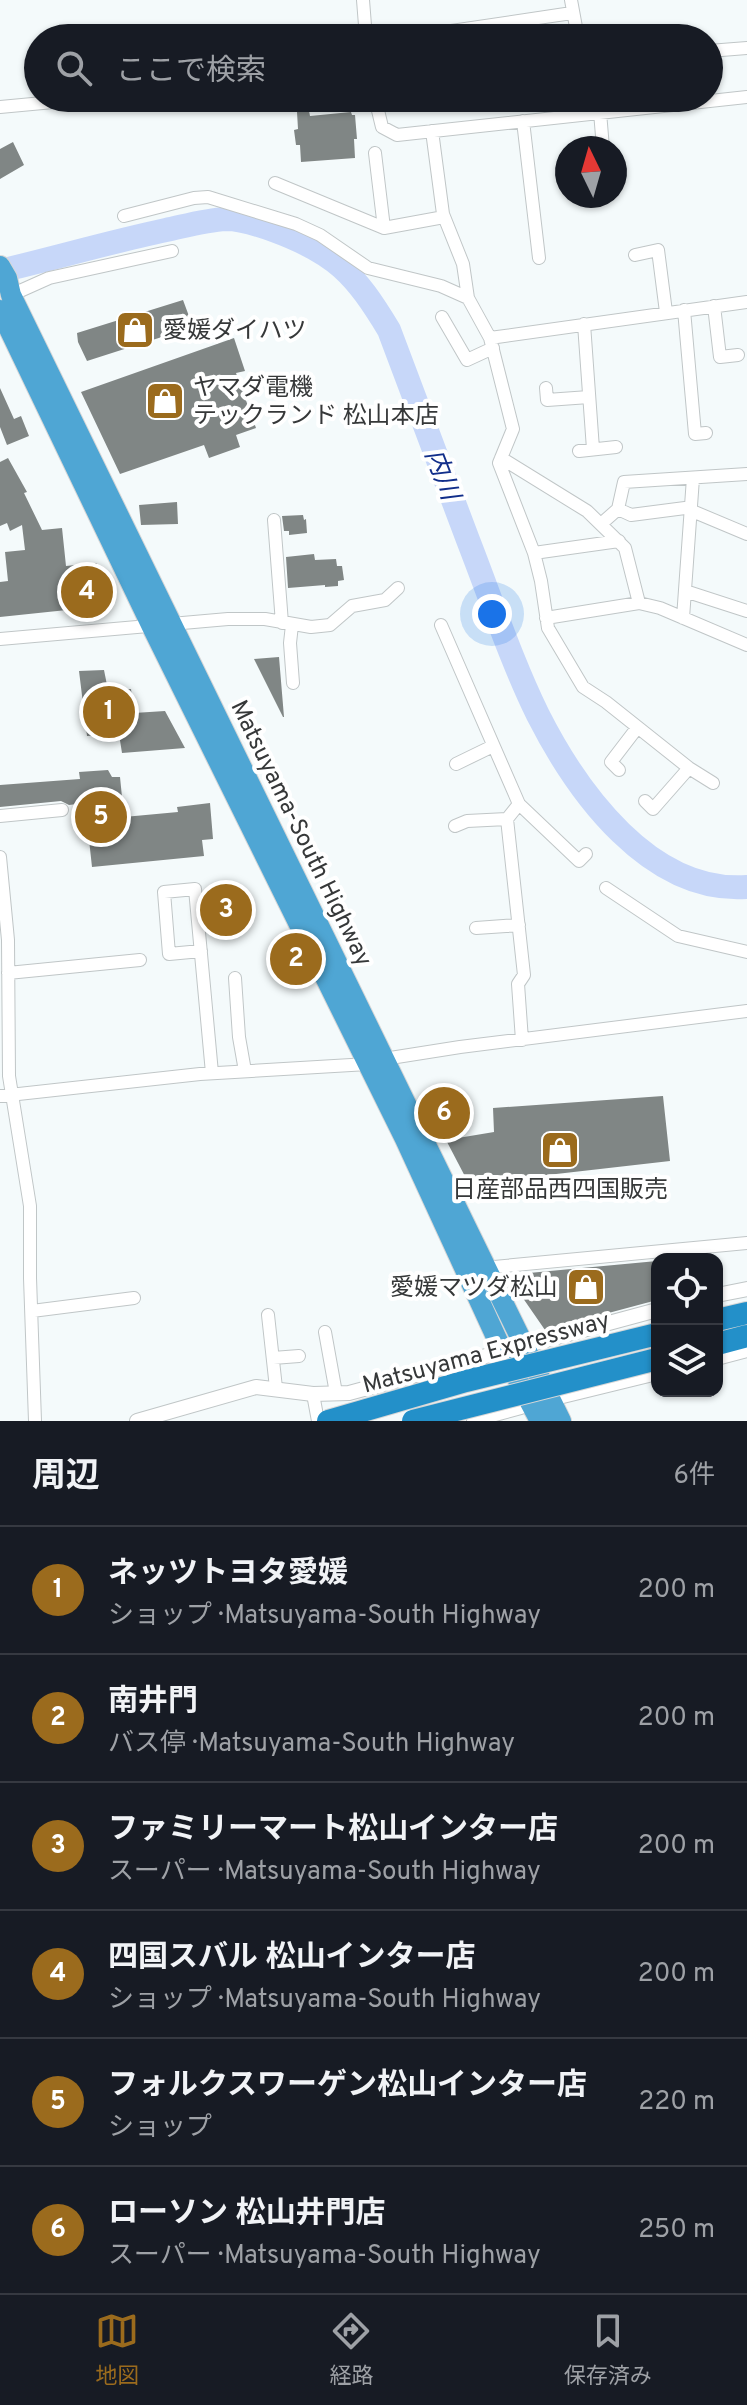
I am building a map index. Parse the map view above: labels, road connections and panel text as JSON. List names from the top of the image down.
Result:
{
  "streets": {
    "highway": ["Matsuyama-South Highway", "Matsuyama Expressway"]
  },
  "water": ["内川"],
  "places": {
    "shop": [
      "愛媛ダイハツ",
      "ヤマダ電機 テックランド 松山本店",
      "日産部品西四国販売",
      "愛媛マツダ松山"
    ]
  },
  "north": "top",
  "page": {
    "search": "ここで検索",
    "pins": [
      "4",
      "1",
      "5",
      "3",
      "2",
      "6"
    ],
    "heading": ["周辺", "6件"],
    "list": [
      {
        "mark": "1",
        "name": "ネッツトヨタ愛媛",
        "note": "ショップ · Matsuyama-South Highway",
        "value": "200 m"
      },
      {
        "mark": "2",
        "name": "南井門",
        "note": "バス停 · Matsuyama-South Highway",
        "value": "200 m"
      },
      {
        "mark": "3",
        "name": "ファミリーマート松山インター店",
        "note": "スーパー · Matsuyama-South Highway",
        "value": "200 m"
      },
      {
        "mark": "4",
        "name": "四国スバル 松山インター店",
        "note": "ショップ · Matsuyama-South Highway",
        "value": "200 m"
      },
      {
        "mark": "5",
        "name": "フォルクスワーゲン松山インター店",
        "note": "ショップ",
        "value": "220 m"
      },
      {
        "mark": "6",
        "name": "ローソン 松山井門店",
        "note": "スーパー · Matsuyama-South Highway",
        "value": "250 m"
      }
    ],
    "nav": ["地図", "経路", "保存済み"]
  }
}
